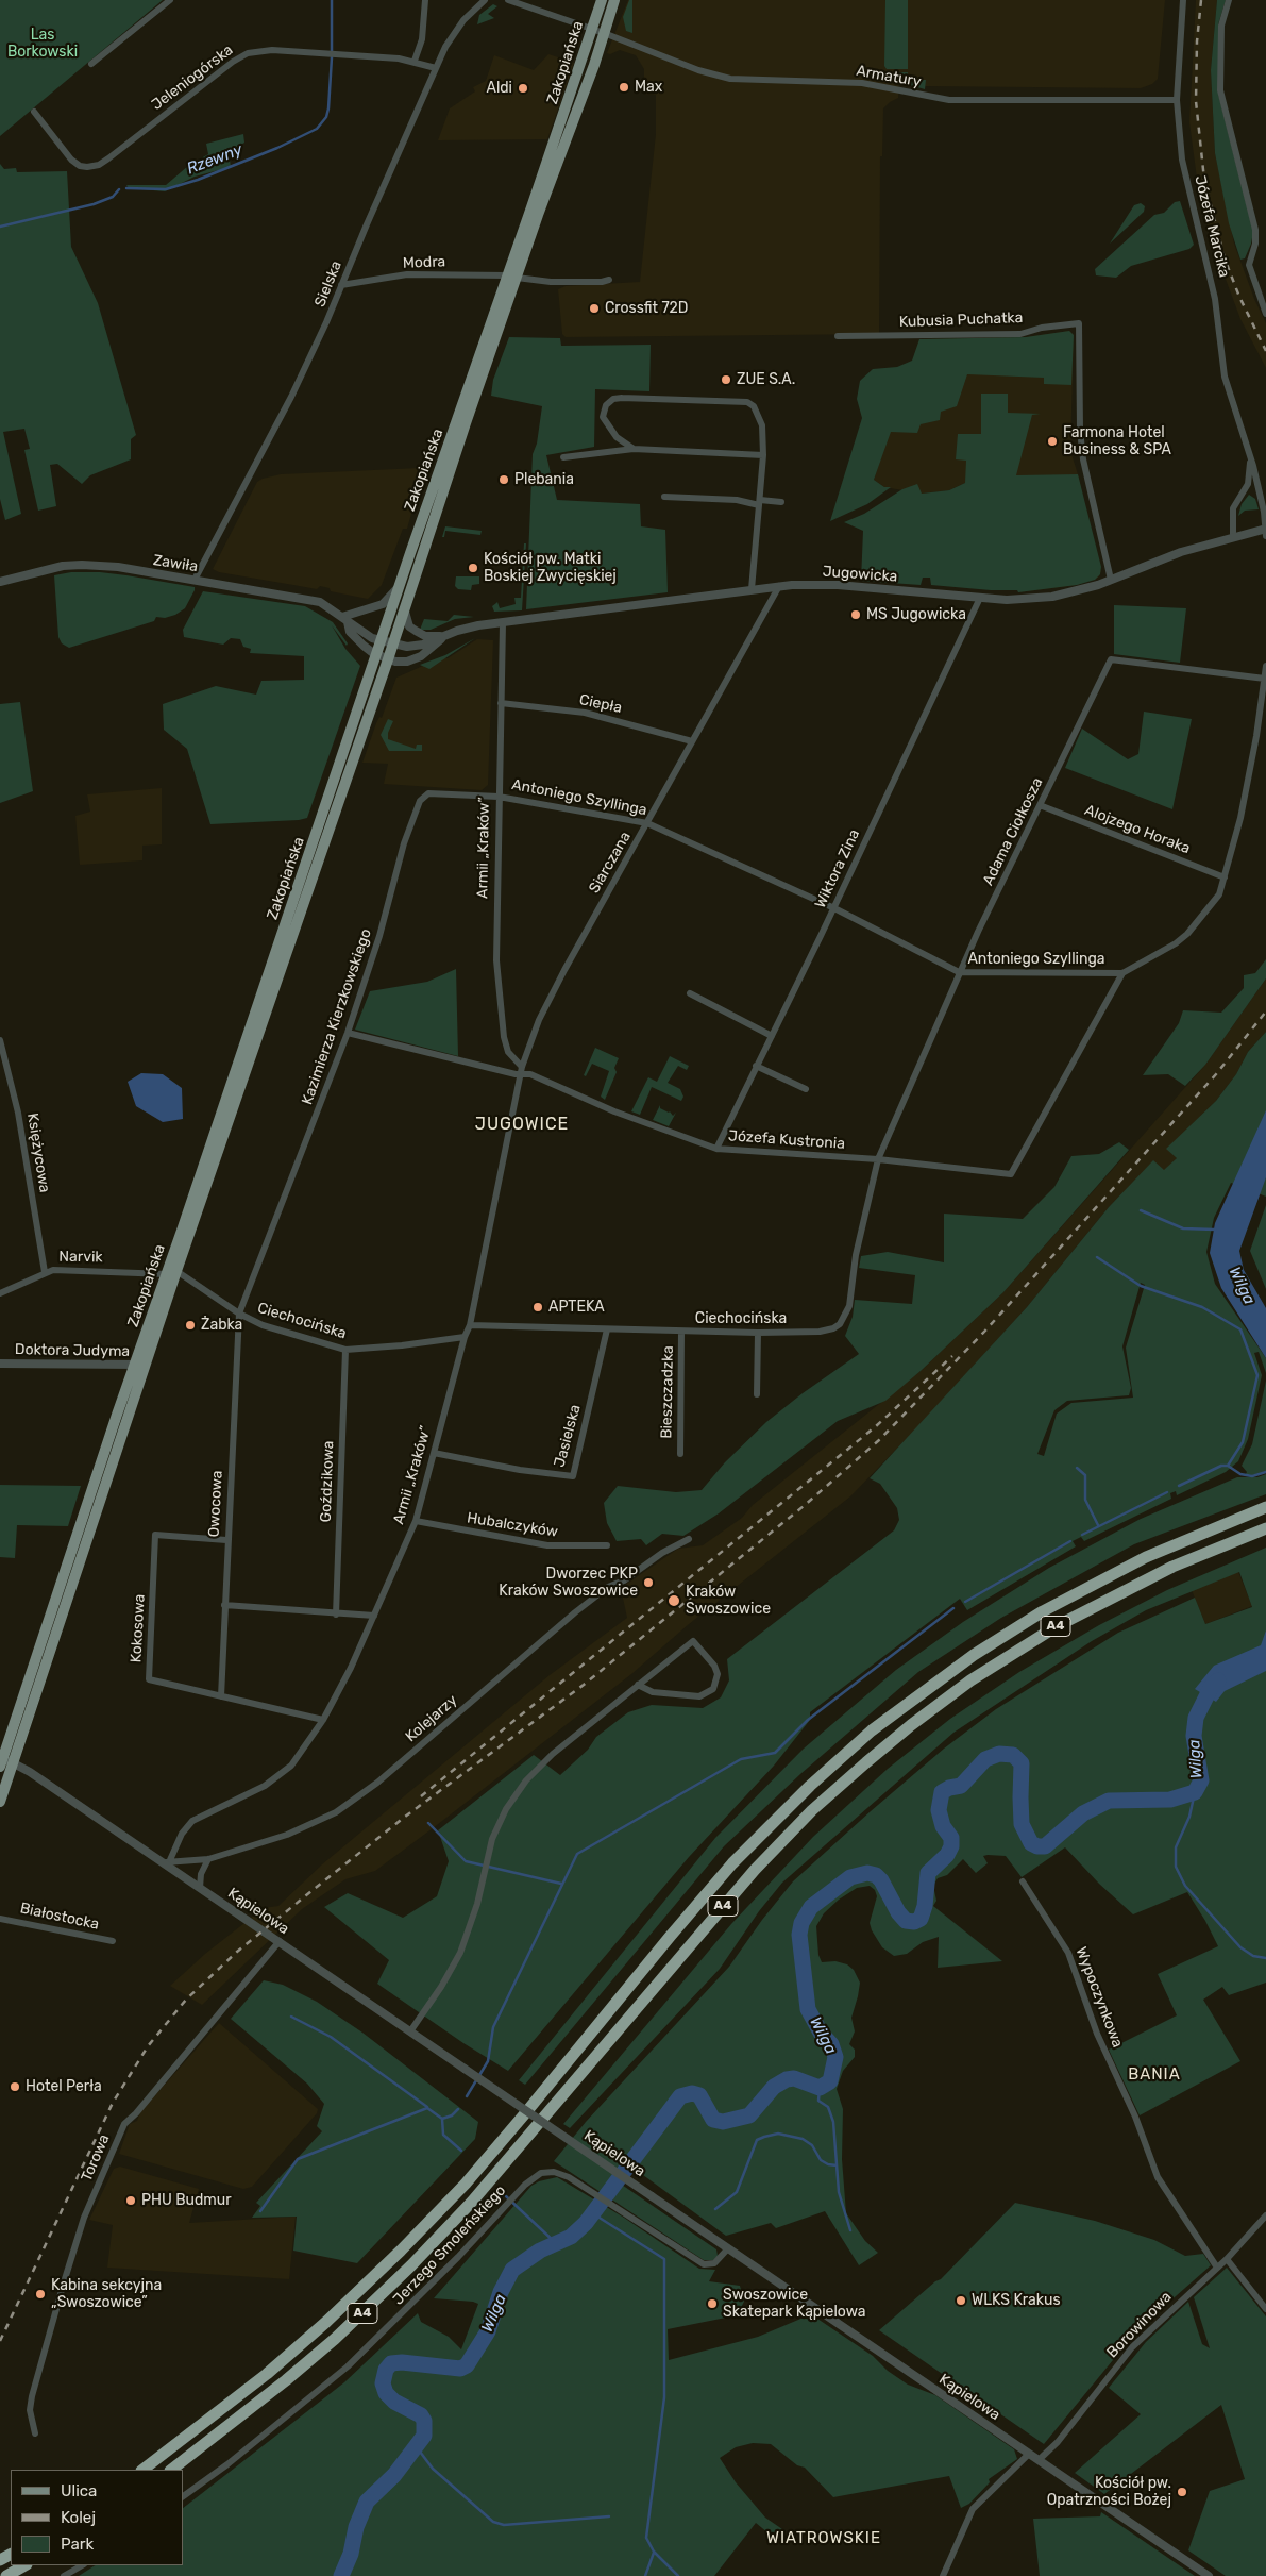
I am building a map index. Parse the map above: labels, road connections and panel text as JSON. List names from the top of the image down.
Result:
{
  "streets": {
    "highway": ["A4"],
    "main road": ["Zakopiańska"],
    "street": [
      "Armatury",
      "Jeleniogórska",
      "Józefa Marcika",
      "Modra",
      "Sielska",
      "Kubusia Puchatka",
      "Zawiła",
      "Jugowicka",
      "Ciepła",
      "Antoniego Szyllinga",
      "Alojzego Horaka",
      "Adama Ciołkosza",
      "Armii „Kraków”",
      "Siarczana",
      "Wiktora Zina",
      "Kazimierza Kierzkowskiego",
      "Józefa Kustronia",
      "Księżycowa",
      "Narvik",
      "Ciechocińska",
      "Doktora Judyma",
      "Bieszczadzka",
      "Jasielska",
      "Goździkowa",
      "Owocowa",
      "Hubalczyków",
      "Kokosowa",
      "Kolejarzy",
      "Kąpielowa",
      "Białostocka",
      "Wypoczynkowa",
      "Torowa",
      "Jerzego Smoleńskiego",
      "Borowinowa"
    ]
  },
  "crossings": [
    ["Zakopiańska", "Armatury"],
    ["Zakopiańska", "Modra"],
    ["Zakopiańska", "Zawiła"],
    ["Zakopiańska", "Jugowicka"],
    ["Zakopiańska", "Narvik"],
    ["Zakopiańska", "Ciechocińska"],
    ["Zakopiańska", "Doktora Judyma"],
    ["Zakopiańska", "Kąpielowa"],
    ["Armatury", "Józefa Marcika"],
    ["Jeleniogórska", "Sielska"],
    ["Józefa Marcika", "Jugowicka"],
    ["Modra", "Sielska"],
    ["Sielska", "Zawiła"],
    ["Kubusia Puchatka", "Jugowicka"],
    ["Zawiła", "Jugowicka"],
    ["Jugowicka", "Armii „Kraków”"],
    ["Jugowicka", "Siarczana"],
    ["Jugowicka", "Wiktora Zina"],
    ["Ciepła", "Armii „Kraków”"],
    ["Ciepła", "Siarczana"],
    ["Antoniego Szyllinga", "Alojzego Horaka"],
    ["Antoniego Szyllinga", "Adama Ciołkosza"],
    ["Antoniego Szyllinga", "Armii „Kraków”"],
    ["Antoniego Szyllinga", "Siarczana"],
    ["Antoniego Szyllinga", "Wiktora Zina"],
    ["Antoniego Szyllinga", "Kazimierza Kierzkowskiego"],
    ["Antoniego Szyllinga", "Józefa Kustronia"],
    ["Alojzego Horaka", "Adama Ciołkosza"],
    ["Adama Ciołkosza", "Józefa Kustronia"],
    ["Adama Ciołkosza", "Ciechocińska"],
    ["Armii „Kraków”", "Siarczana"],
    ["Armii „Kraków”", "Kazimierza Kierzkowskiego"],
    ["Armii „Kraków”", "Józefa Kustronia"],
    ["Armii „Kraków”", "Ciechocińska"],
    ["Armii „Kraków”", "Jasielska"],
    ["Armii „Kraków”", "Hubalczyków"],
    ["Armii „Kraków”", "Kokosowa"],
    ["Armii „Kraków”", "Kolejarzy"],
    ["Armii „Kraków”", "Kąpielowa"],
    ["Siarczana", "Józefa Kustronia"],
    ["Wiktora Zina", "Józefa Kustronia"],
    ["Kazimierza Kierzkowskiego", "Józefa Kustronia"],
    ["Kazimierza Kierzkowskiego", "Ciechocińska"],
    ["Kazimierza Kierzkowskiego", "Owocowa"],
    ["Józefa Kustronia", "Ciechocińska"],
    ["Księżycowa", "Narvik"],
    ["Narvik", "Ciechocińska"],
    ["Ciechocińska", "Bieszczadzka"],
    ["Ciechocińska", "Jasielska"],
    ["Ciechocińska", "Goździkowa"],
    ["Ciechocińska", "Owocowa"],
    ["Owocowa", "Kokosowa"],
    ["Kolejarzy", "Kąpielowa"],
    ["Kąpielowa", "Torowa"],
    ["Kąpielowa", "Jerzego Smoleńskiego"],
    ["Kąpielowa", "Borowinowa"],
    ["Wypoczynkowa", "Borowinowa"]
  ],
  "districts": ["JUGOWICE", "BANIA", "WIATROWSKIE"],
  "water": ["Rzewny", "Wilga"],
  "parks": ["Las Borkowski"],
  "places": [
    "Max",
    "Aldi",
    "Crossfit 72D",
    "ZUE S.A.",
    "Farmona Hotel Business & SPA",
    "Plebania",
    "Kościół pw. Matki Boskiej Zwycięskiej",
    "MS Jugowicka",
    "APTEKA",
    "Żabka",
    "Dworzec PKP Kraków Swoszowice",
    "Kraków Swoszowice",
    "Hotel Perła",
    "PHU Budmur",
    "Kabina sekcyjna „Swoszowice”",
    "WLKS Krakus",
    "Swoszowice Skatepark Kąpielowa",
    "Kościół pw. Opatrzności Bożej"
  ],
  "legend": ["Ulica", "Kolej", "Park"]
}
